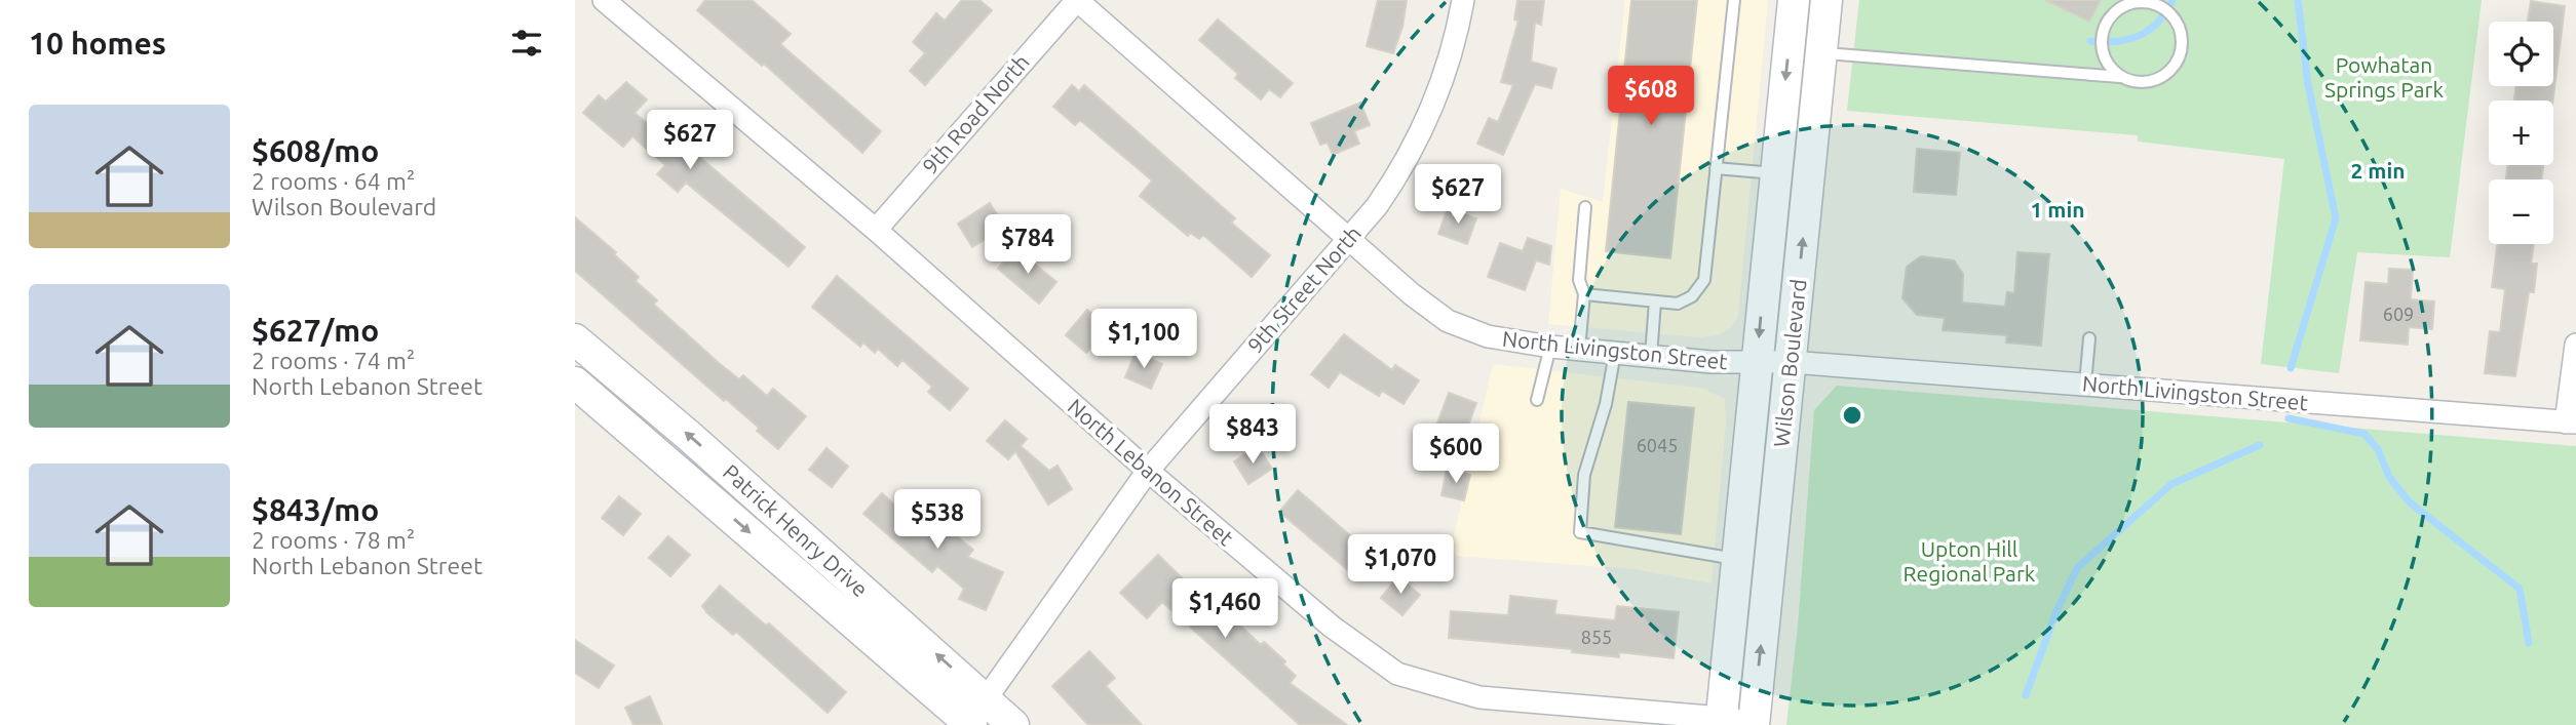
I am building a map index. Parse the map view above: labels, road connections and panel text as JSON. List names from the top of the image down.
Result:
{
  "streets": {
    "main road": ["Wilson Boulevard", "Patrick Henry Drive"],
    "street": [
      "9th Road North",
      "9th Street North",
      "North Livingston Street",
      "North Lebanon Street"
    ]
  },
  "crossings": [
    ["9th Road North", "North Livingston Street"],
    ["9th Road North", "North Lebanon Street"],
    ["9th Street North", "North Livingston Street"],
    ["9th Street North", "North Lebanon Street"],
    ["9th Street North", "Patrick Henry Drive"],
    ["North Livingston Street", "Wilson Boulevard"],
    ["Wilson Boulevard", "North Lebanon Street"]
  ],
  "parks": ["Powhatan Springs Park", "Upton Hill Regional Park"],
  "house_numbers": ["609", "6045", "855"],
  "page": {
    "heading": "10 homes",
    "map_buttons": ["+", "−"],
    "price": [
      "$608",
      "$627",
      "$627",
      "$784",
      "$1,100",
      "$843",
      "$600",
      "$538",
      "$1,070",
      "$1,460"
    ],
    "list": [
      {
        "name": "$608/mo",
        "note": "2 rooms · 64 m² · Wilson Boulevard"
      },
      {
        "name": "$627/mo",
        "note": "2 rooms · 74 m² · North Lebanon Street"
      },
      {
        "name": "$843/mo",
        "note": "2 rooms · 78 m² · North Lebanon Street"
      }
    ]
  },
  "rings": ["2 min", "1 min"]
}
